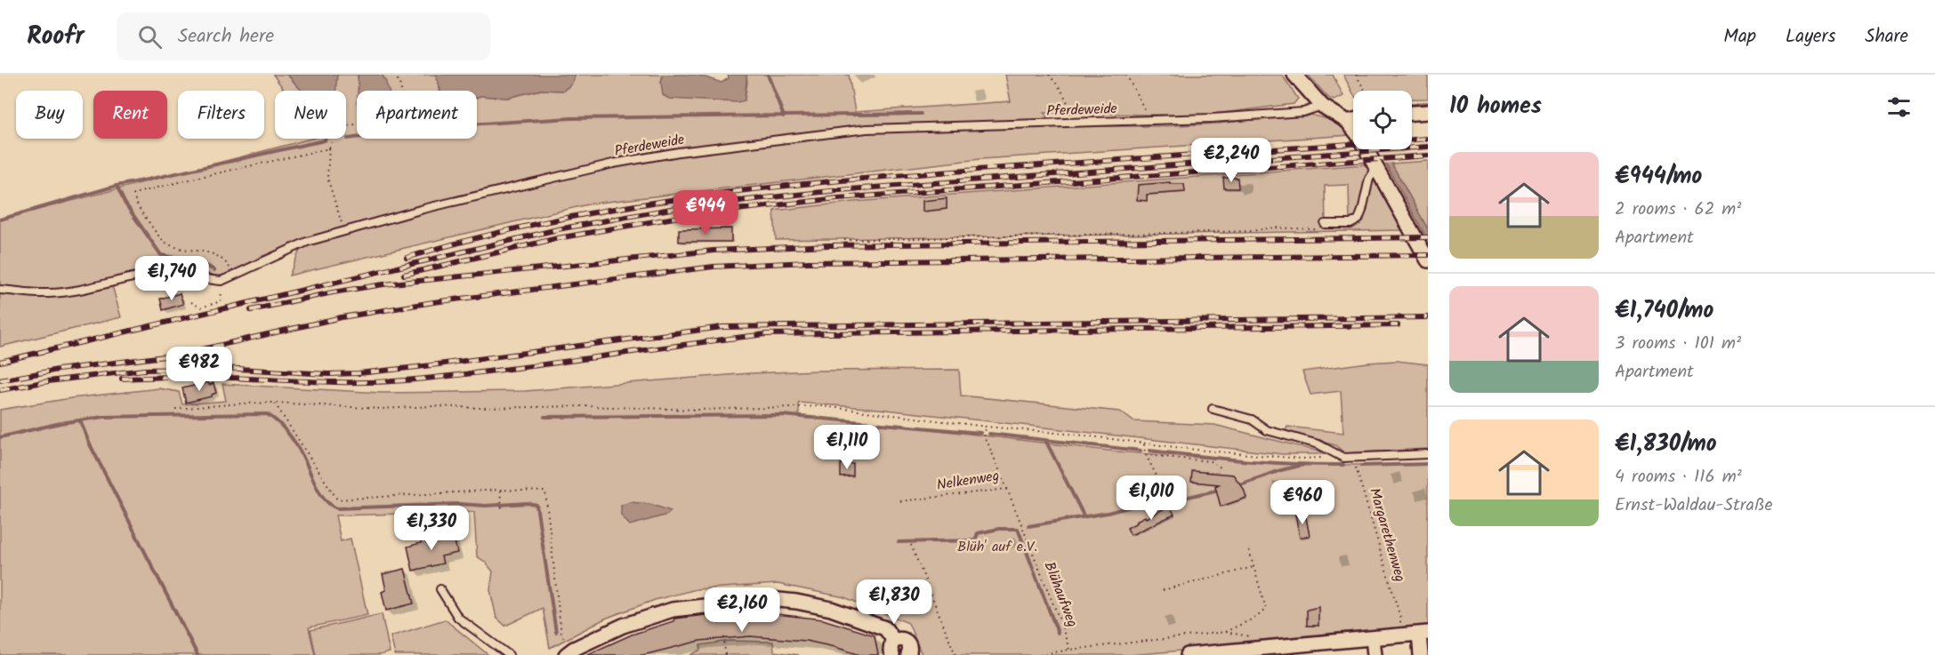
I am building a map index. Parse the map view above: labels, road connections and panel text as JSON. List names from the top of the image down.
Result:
{
  "streets": {
    "lane": ["Pferdeweide"],
    "path": ["Nelkenweg", "Margarethenweg", "Blühaufweg"]
  },
  "crossings": [
    ["Nelkenweg", "Blühaufweg"]
  ],
  "parks": ["Blüh' auf e.V."],
  "page": {
    "header": "Roofr",
    "search": "Search here",
    "nav": ["Map", "Layers", "Share"],
    "heading": "10 homes",
    "chip": [
      "Buy",
      "Rent",
      "Filters",
      "New",
      "Apartment"
    ],
    "price": [
      "€2,240",
      "€944",
      "€1,740",
      "€982",
      "€1,110",
      "€1,010",
      "€960",
      "€1,330",
      "€1,830",
      "€2,160"
    ],
    "list": [
      {
        "name": "€944/mo",
        "note": "2 rooms · 62 m² · Apartment"
      },
      {
        "name": "€1,740/mo",
        "note": "3 rooms · 101 m² · Apartment"
      },
      {
        "name": "€1,830/mo",
        "note": "4 rooms · 116 m² · Ernst-Waldau-Straße"
      }
    ]
  }
}
